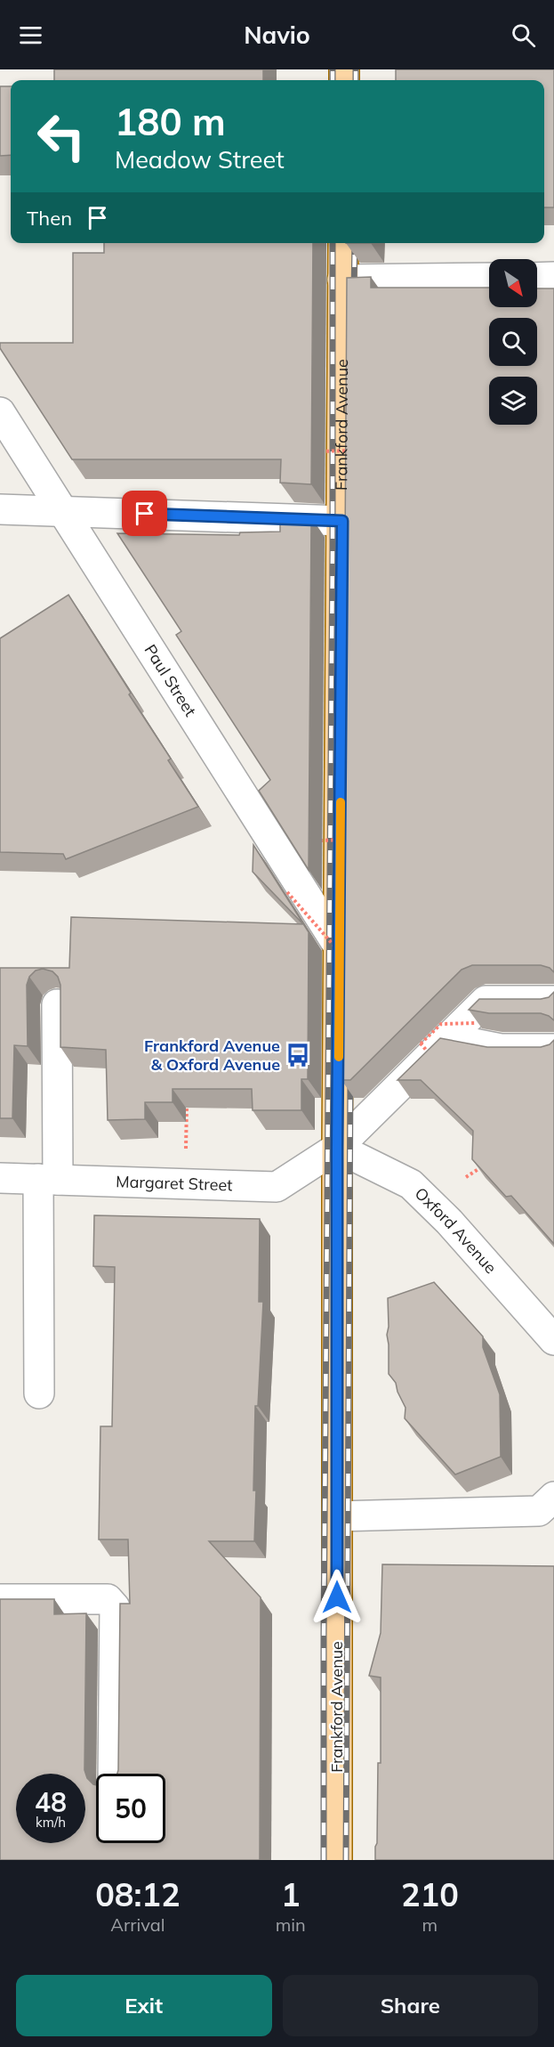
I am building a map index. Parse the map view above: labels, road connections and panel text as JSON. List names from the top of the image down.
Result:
{
  "streets": {
    "main road": ["Frankford Avenue"],
    "street": ["Paul Street", "Margaret Street", "Oxford Avenue"]
  },
  "crossings": [
    ["Frankford Avenue", "Paul Street"],
    ["Frankford Avenue", "Margaret Street"],
    ["Frankford Avenue", "Oxford Avenue"],
    ["Margaret Street", "Oxford Avenue"]
  ],
  "places": {
    "bus stop": ["Frankford Avenue & Oxford Avenue"]
  },
  "north": "bottom right",
  "page": {
    "header": "Navio",
    "turn": ["180 m", "Meadow Street"],
    "then": "Then",
    "speed": "48 km/h",
    "limit": "50",
    "eta": [
      "08:12",
      "Arrival",
      "1",
      "min",
      "210",
      "m"
    ],
    "buttons": ["Exit", "Share"]
  }
}
